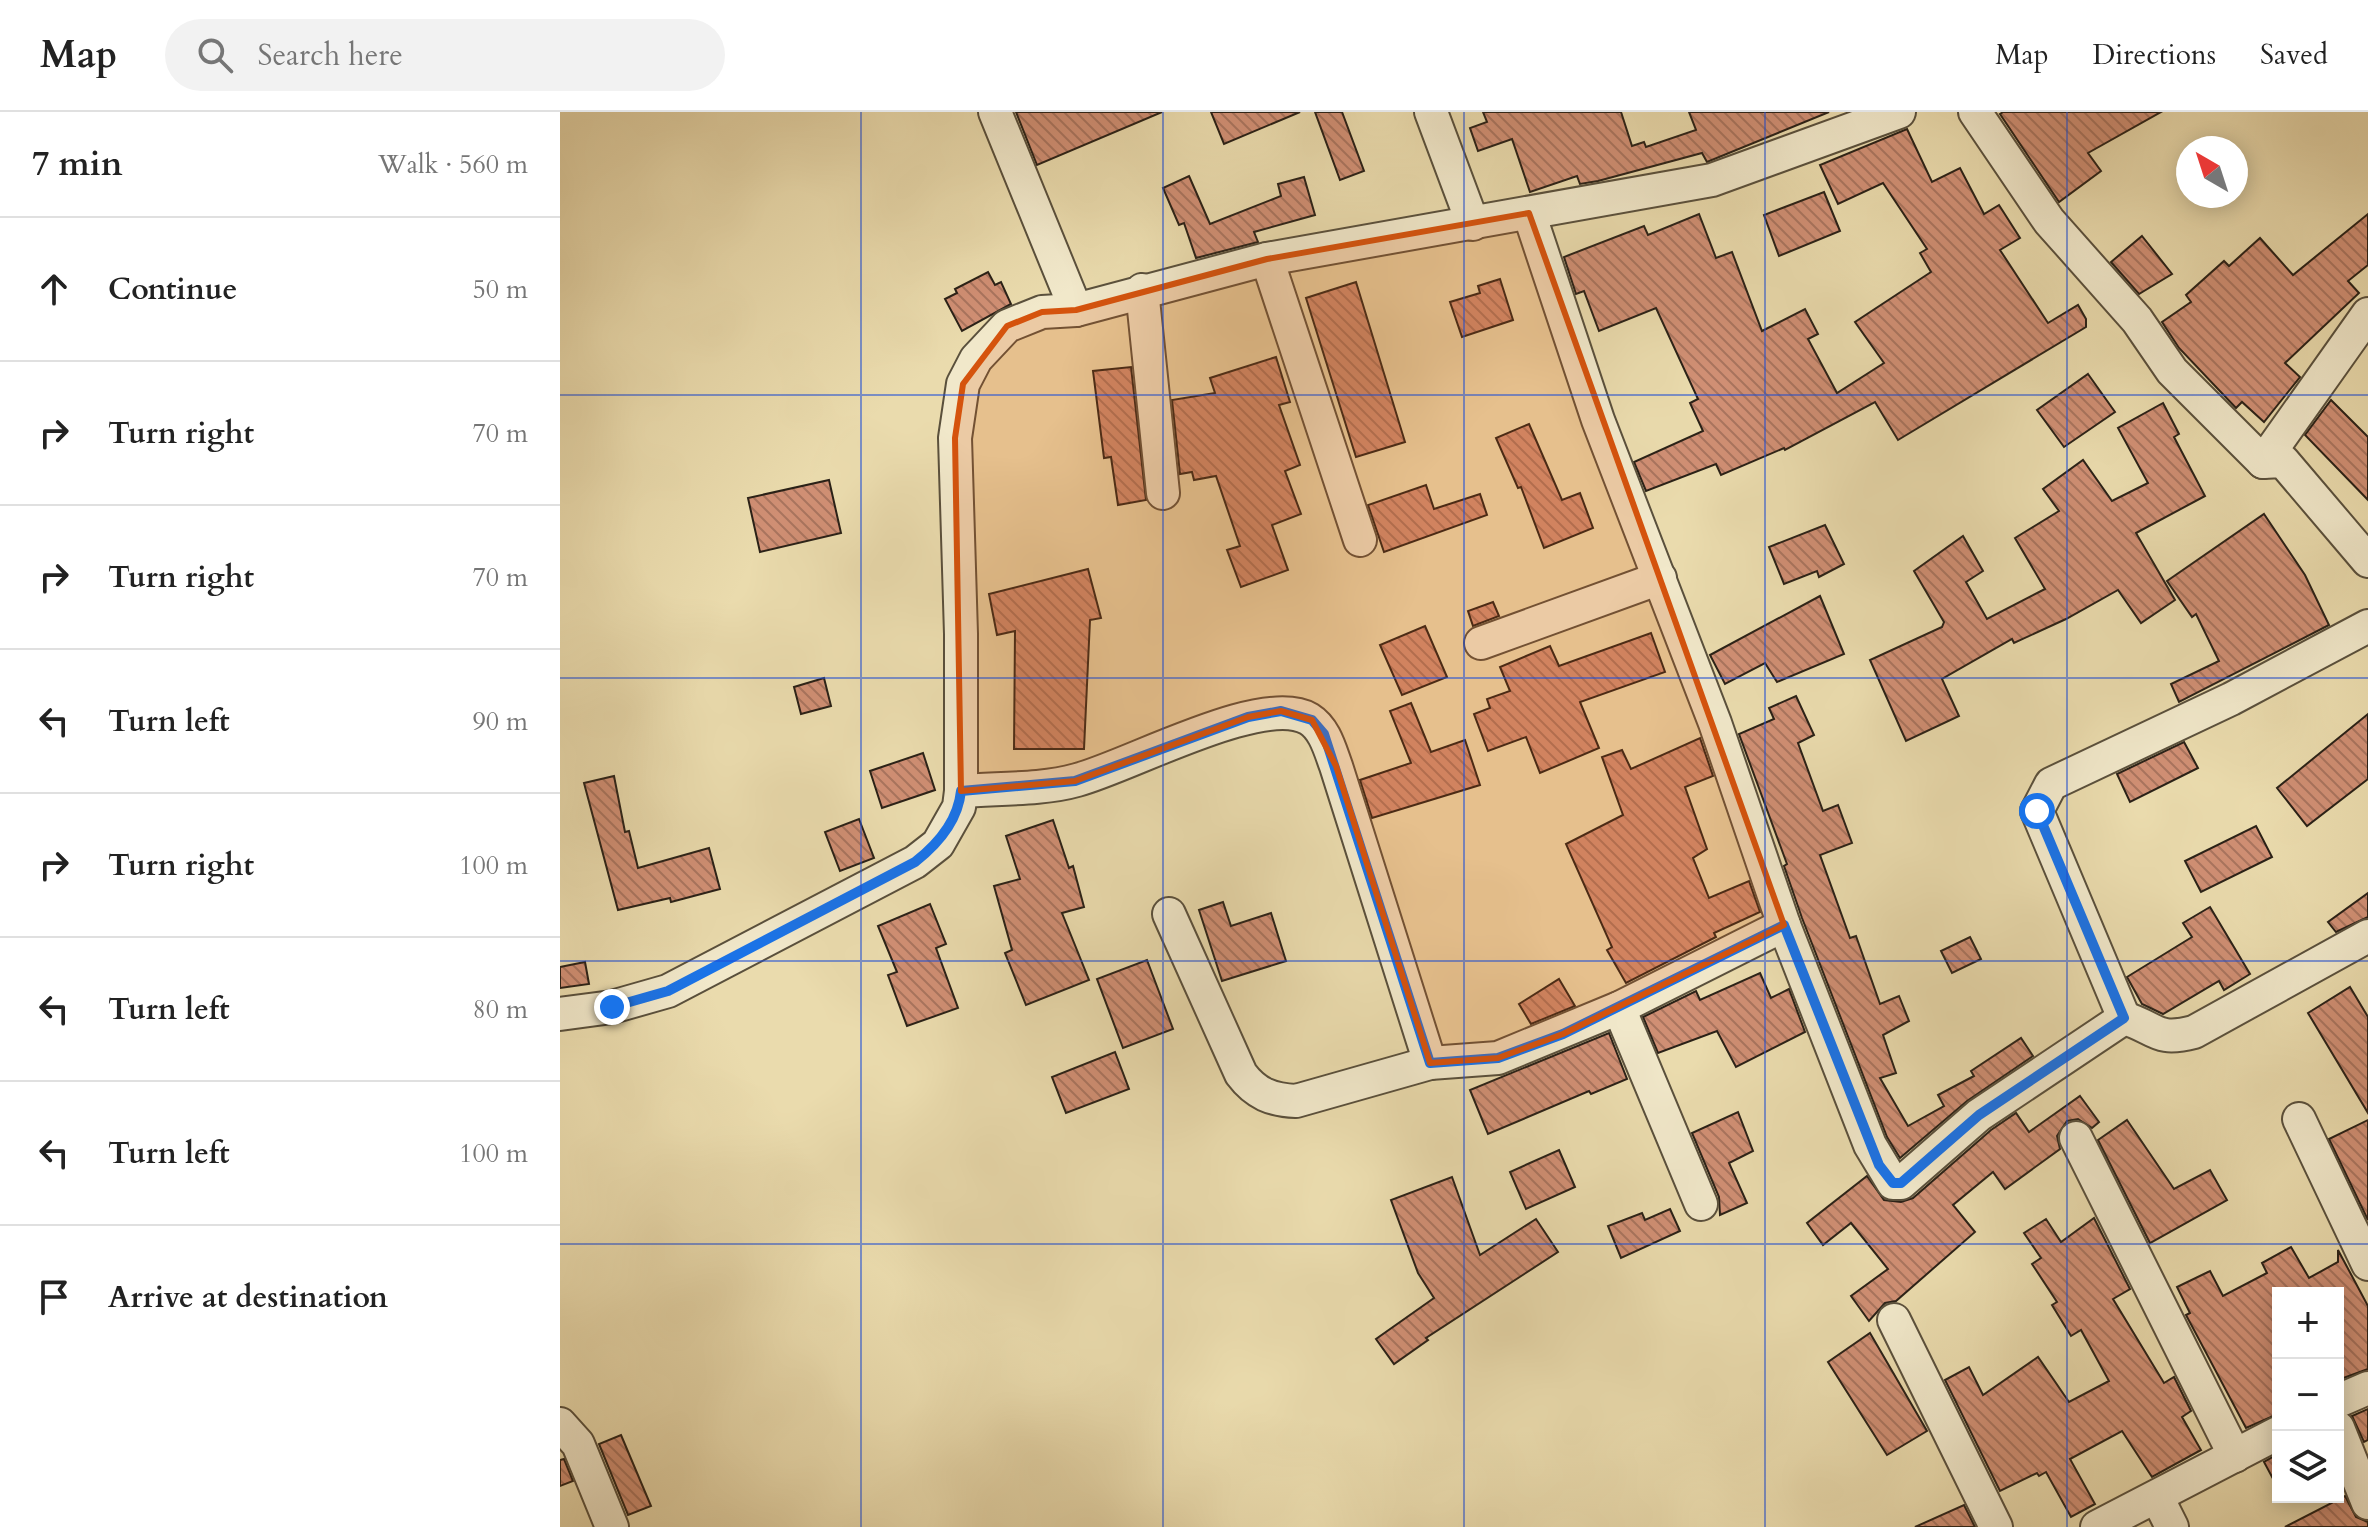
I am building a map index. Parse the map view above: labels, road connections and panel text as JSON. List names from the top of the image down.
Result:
{
  "north": "top left",
  "page": {
    "header": "Map",
    "search": "Search here",
    "nav": ["Map", "Directions", "Saved"],
    "heading": ["7 min", "Walk · 560 m"],
    "list": [
      ["Continue", "50 m"],
      ["Turn right", "70 m"],
      ["Turn right", "70 m"],
      ["Turn left", "90 m"],
      ["Turn right", "100 m"],
      ["Turn left", "80 m"],
      ["Turn left", "100 m"],
      "Arrive at destination"
    ],
    "map_buttons": ["+", "−"]
  }
}
